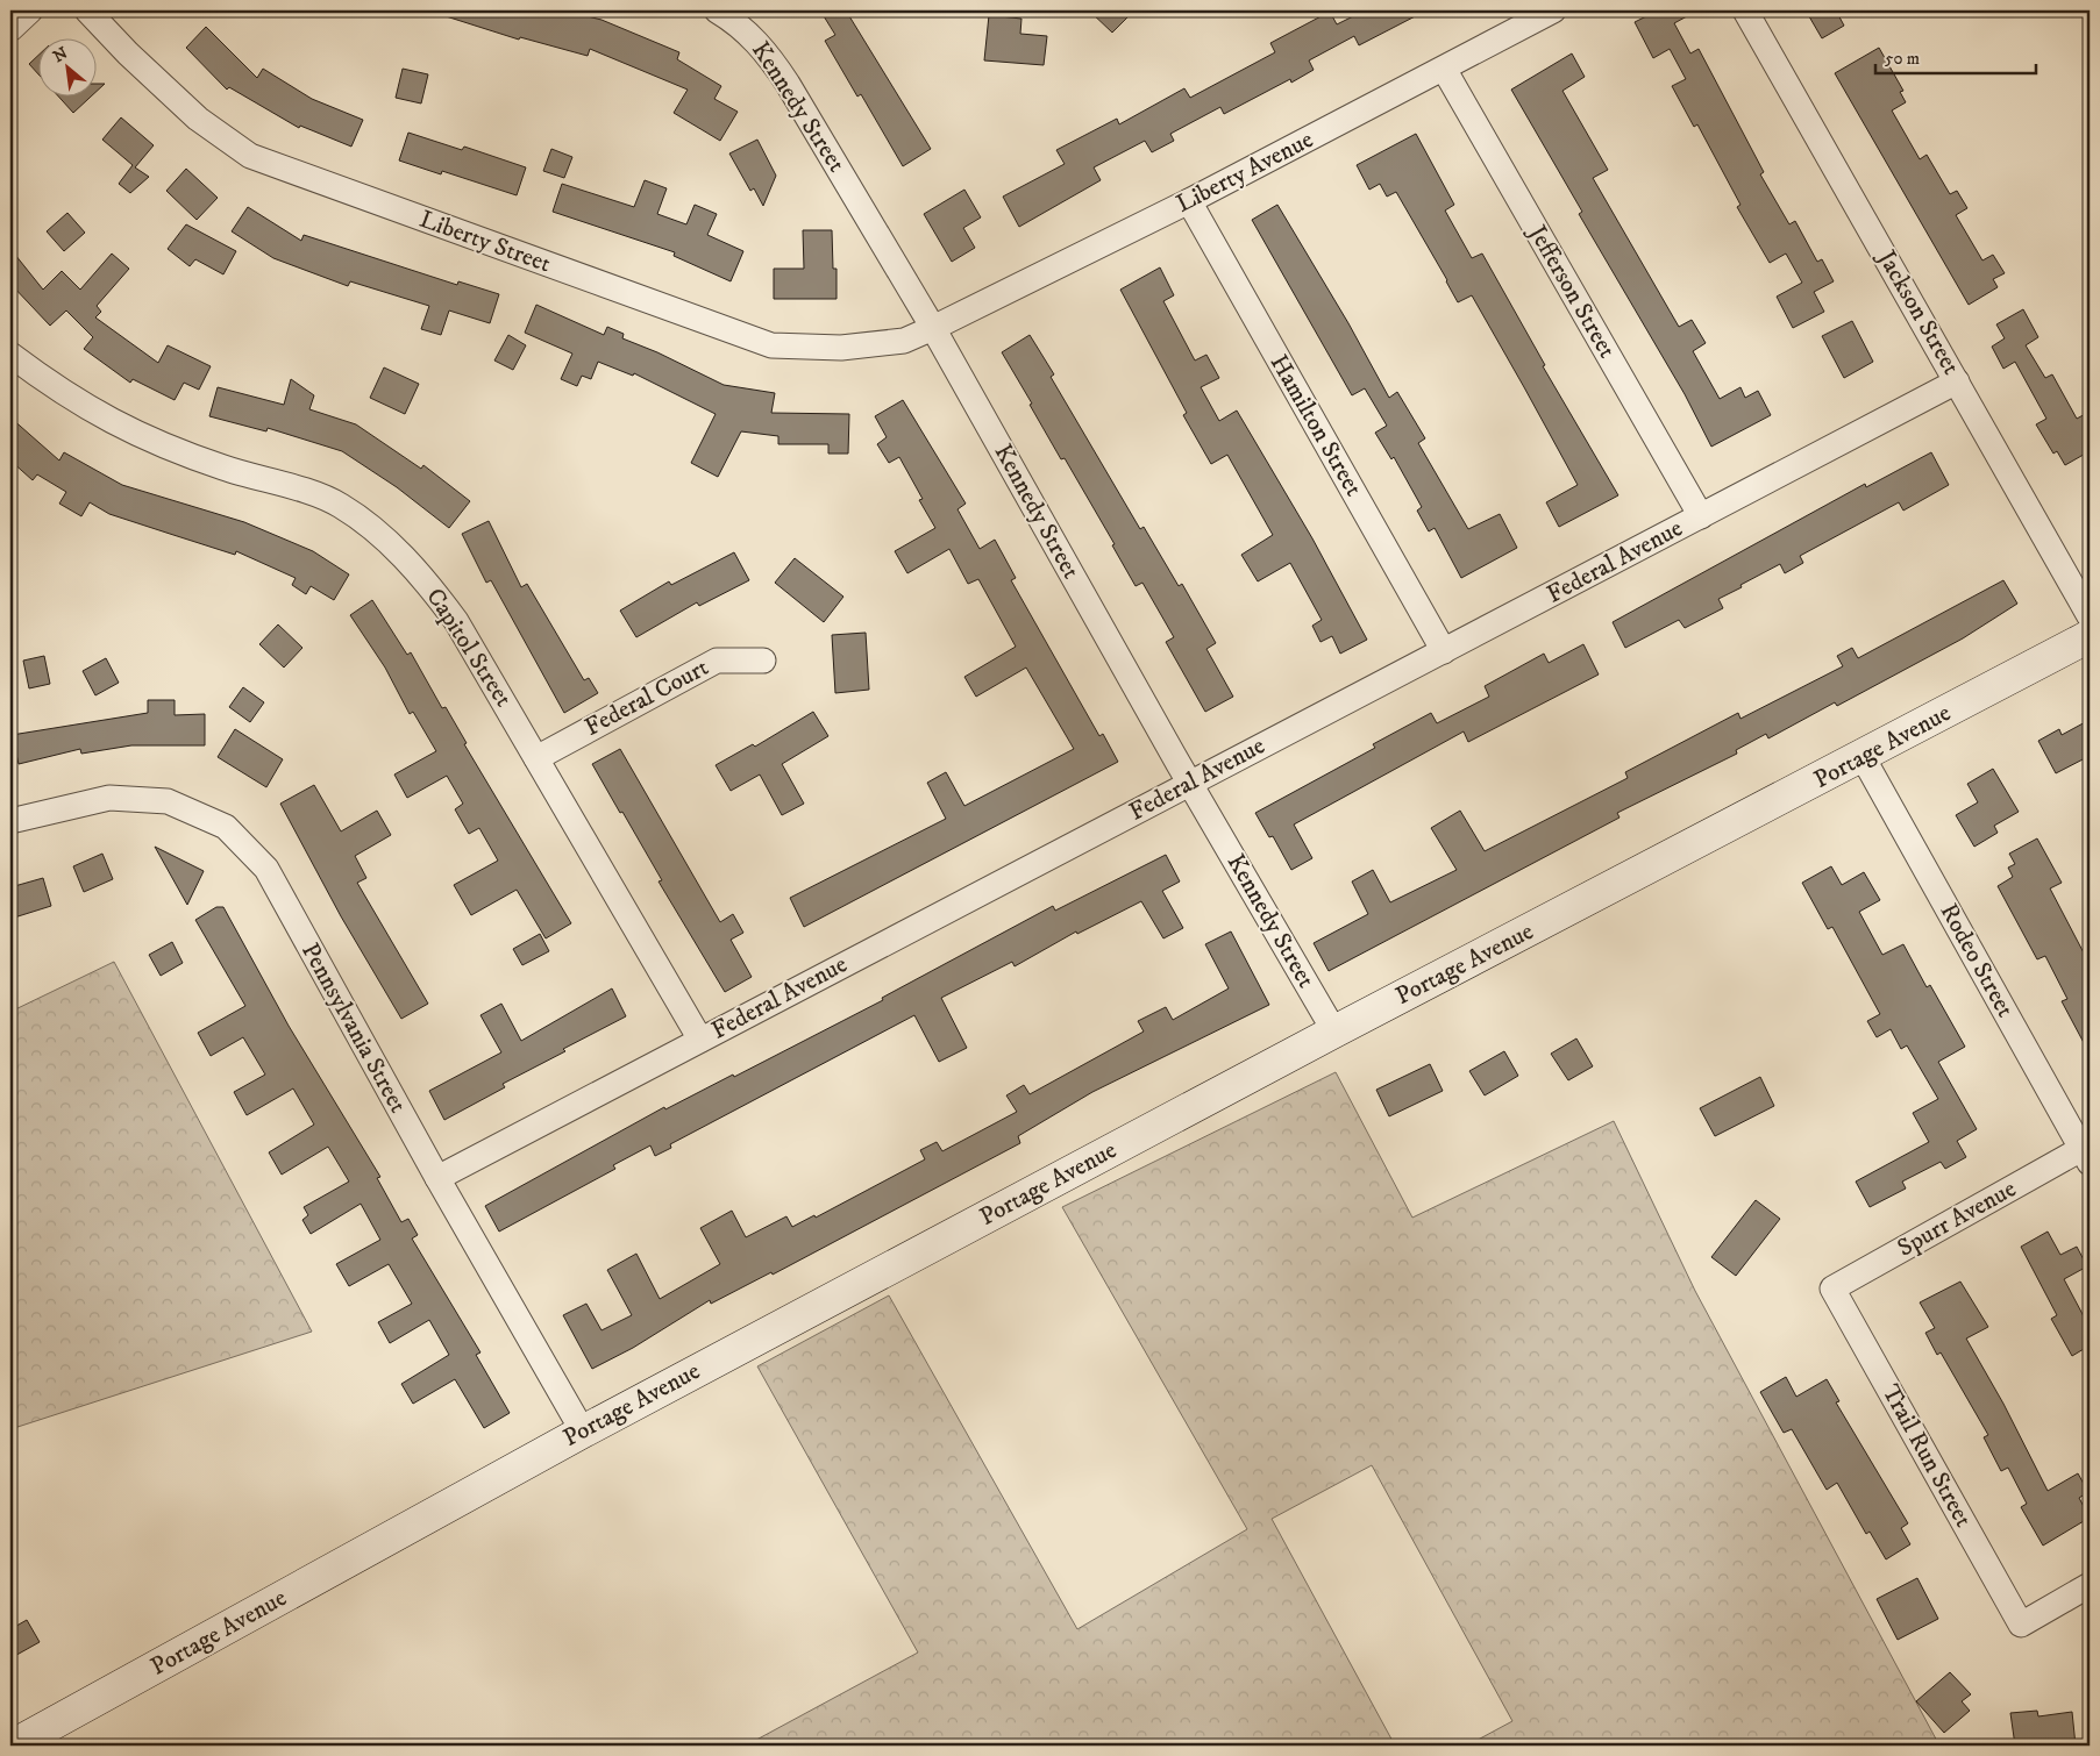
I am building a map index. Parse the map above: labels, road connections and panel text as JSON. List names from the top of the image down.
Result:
{
  "streets": {
    "street": [
      "Kennedy Street",
      "Liberty Avenue",
      "Liberty Street",
      "Jefferson Street",
      "Jackson Street",
      "Hamilton Street",
      "Federal Avenue",
      "Capitol Street",
      "Federal Court",
      "Portage Avenue",
      "Rodeo Street",
      "Pennsylvania Street",
      "Spurr Avenue",
      "Trail Run Street"
    ]
  },
  "crossings": [
    ["Kennedy Street", "Liberty Avenue"],
    ["Kennedy Street", "Liberty Street"],
    ["Kennedy Street", "Federal Avenue"],
    ["Kennedy Street", "Portage Avenue"],
    ["Liberty Avenue", "Liberty Street"],
    ["Liberty Avenue", "Jefferson Street"],
    ["Liberty Avenue", "Hamilton Street"],
    ["Jefferson Street", "Federal Avenue"],
    ["Jackson Street", "Federal Avenue"],
    ["Hamilton Street", "Federal Avenue"],
    ["Federal Avenue", "Capitol Street"],
    ["Federal Avenue", "Pennsylvania Street"],
    ["Capitol Street", "Federal Court"],
    ["Portage Avenue", "Rodeo Street"],
    ["Portage Avenue", "Pennsylvania Street"],
    ["Rodeo Street", "Spurr Avenue"],
    ["Spurr Avenue", "Trail Run Street"]
  ],
  "scale_bar": "50 m",
  "north": "top left"
}
